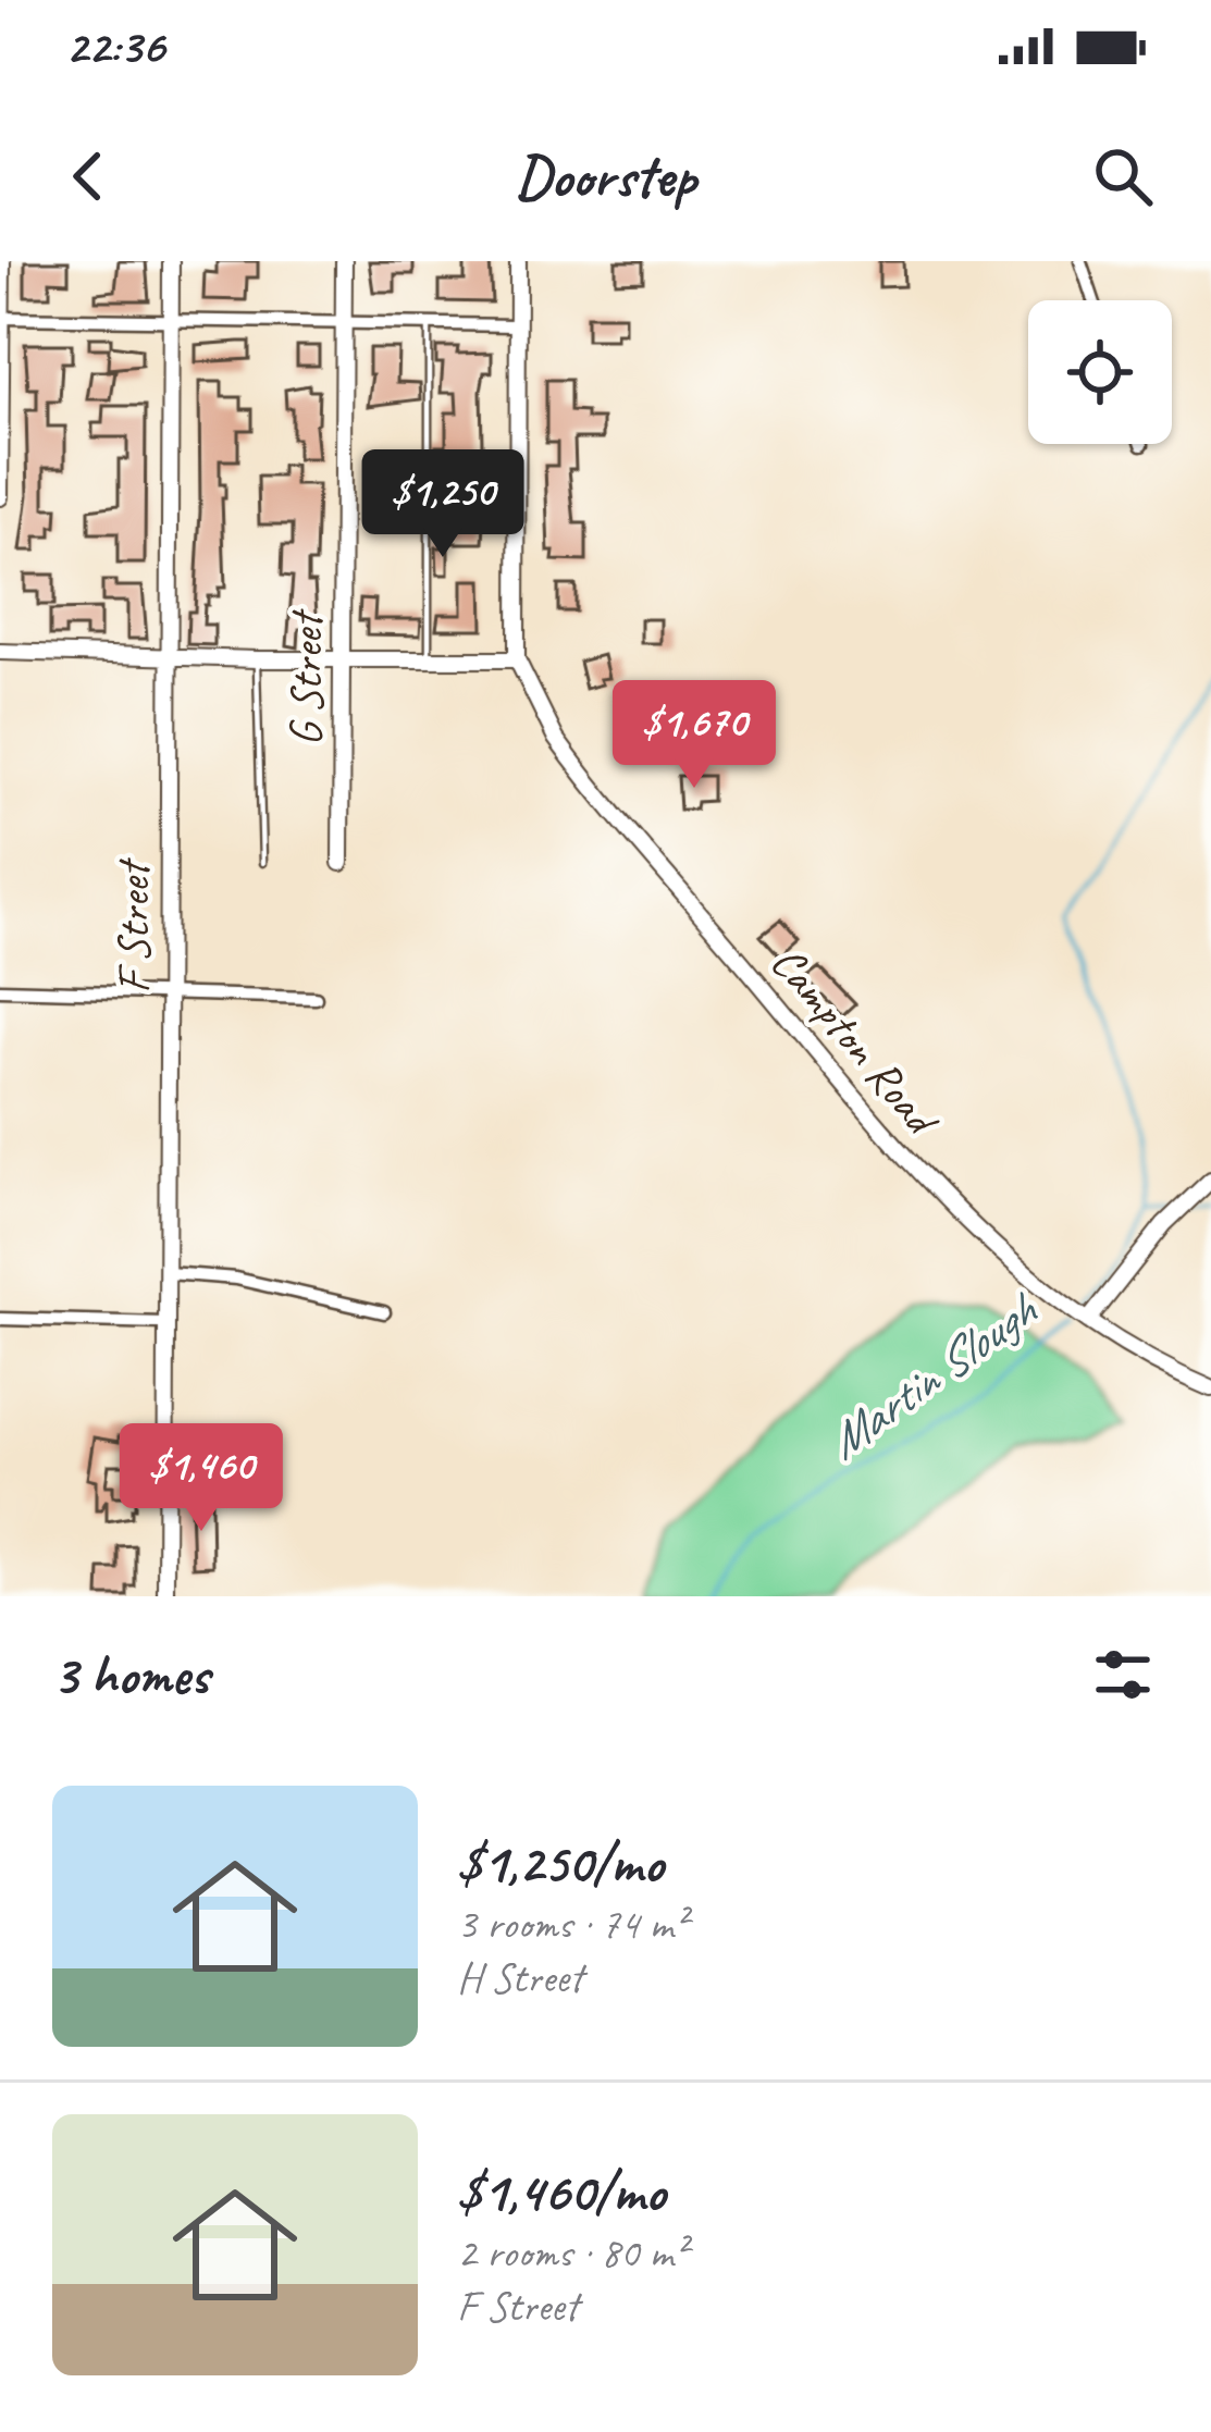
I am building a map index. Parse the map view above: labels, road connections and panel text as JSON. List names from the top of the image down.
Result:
{
  "streets": {
    "main road": ["G Street", "F Street", "Campton Road"]
  },
  "water": ["Martin Slough"],
  "page": {
    "status": "22:36",
    "header": "Doorstep",
    "price": ["$1,250", "$1,670", "$1,460"],
    "heading": "3 homes",
    "list": [
      {
        "name": "$1,250/mo",
        "note": "3 rooms · 74 m² · H Street"
      },
      {
        "name": "$1,460/mo",
        "note": "2 rooms · 80 m² · F Street"
      }
    ]
  }
}
